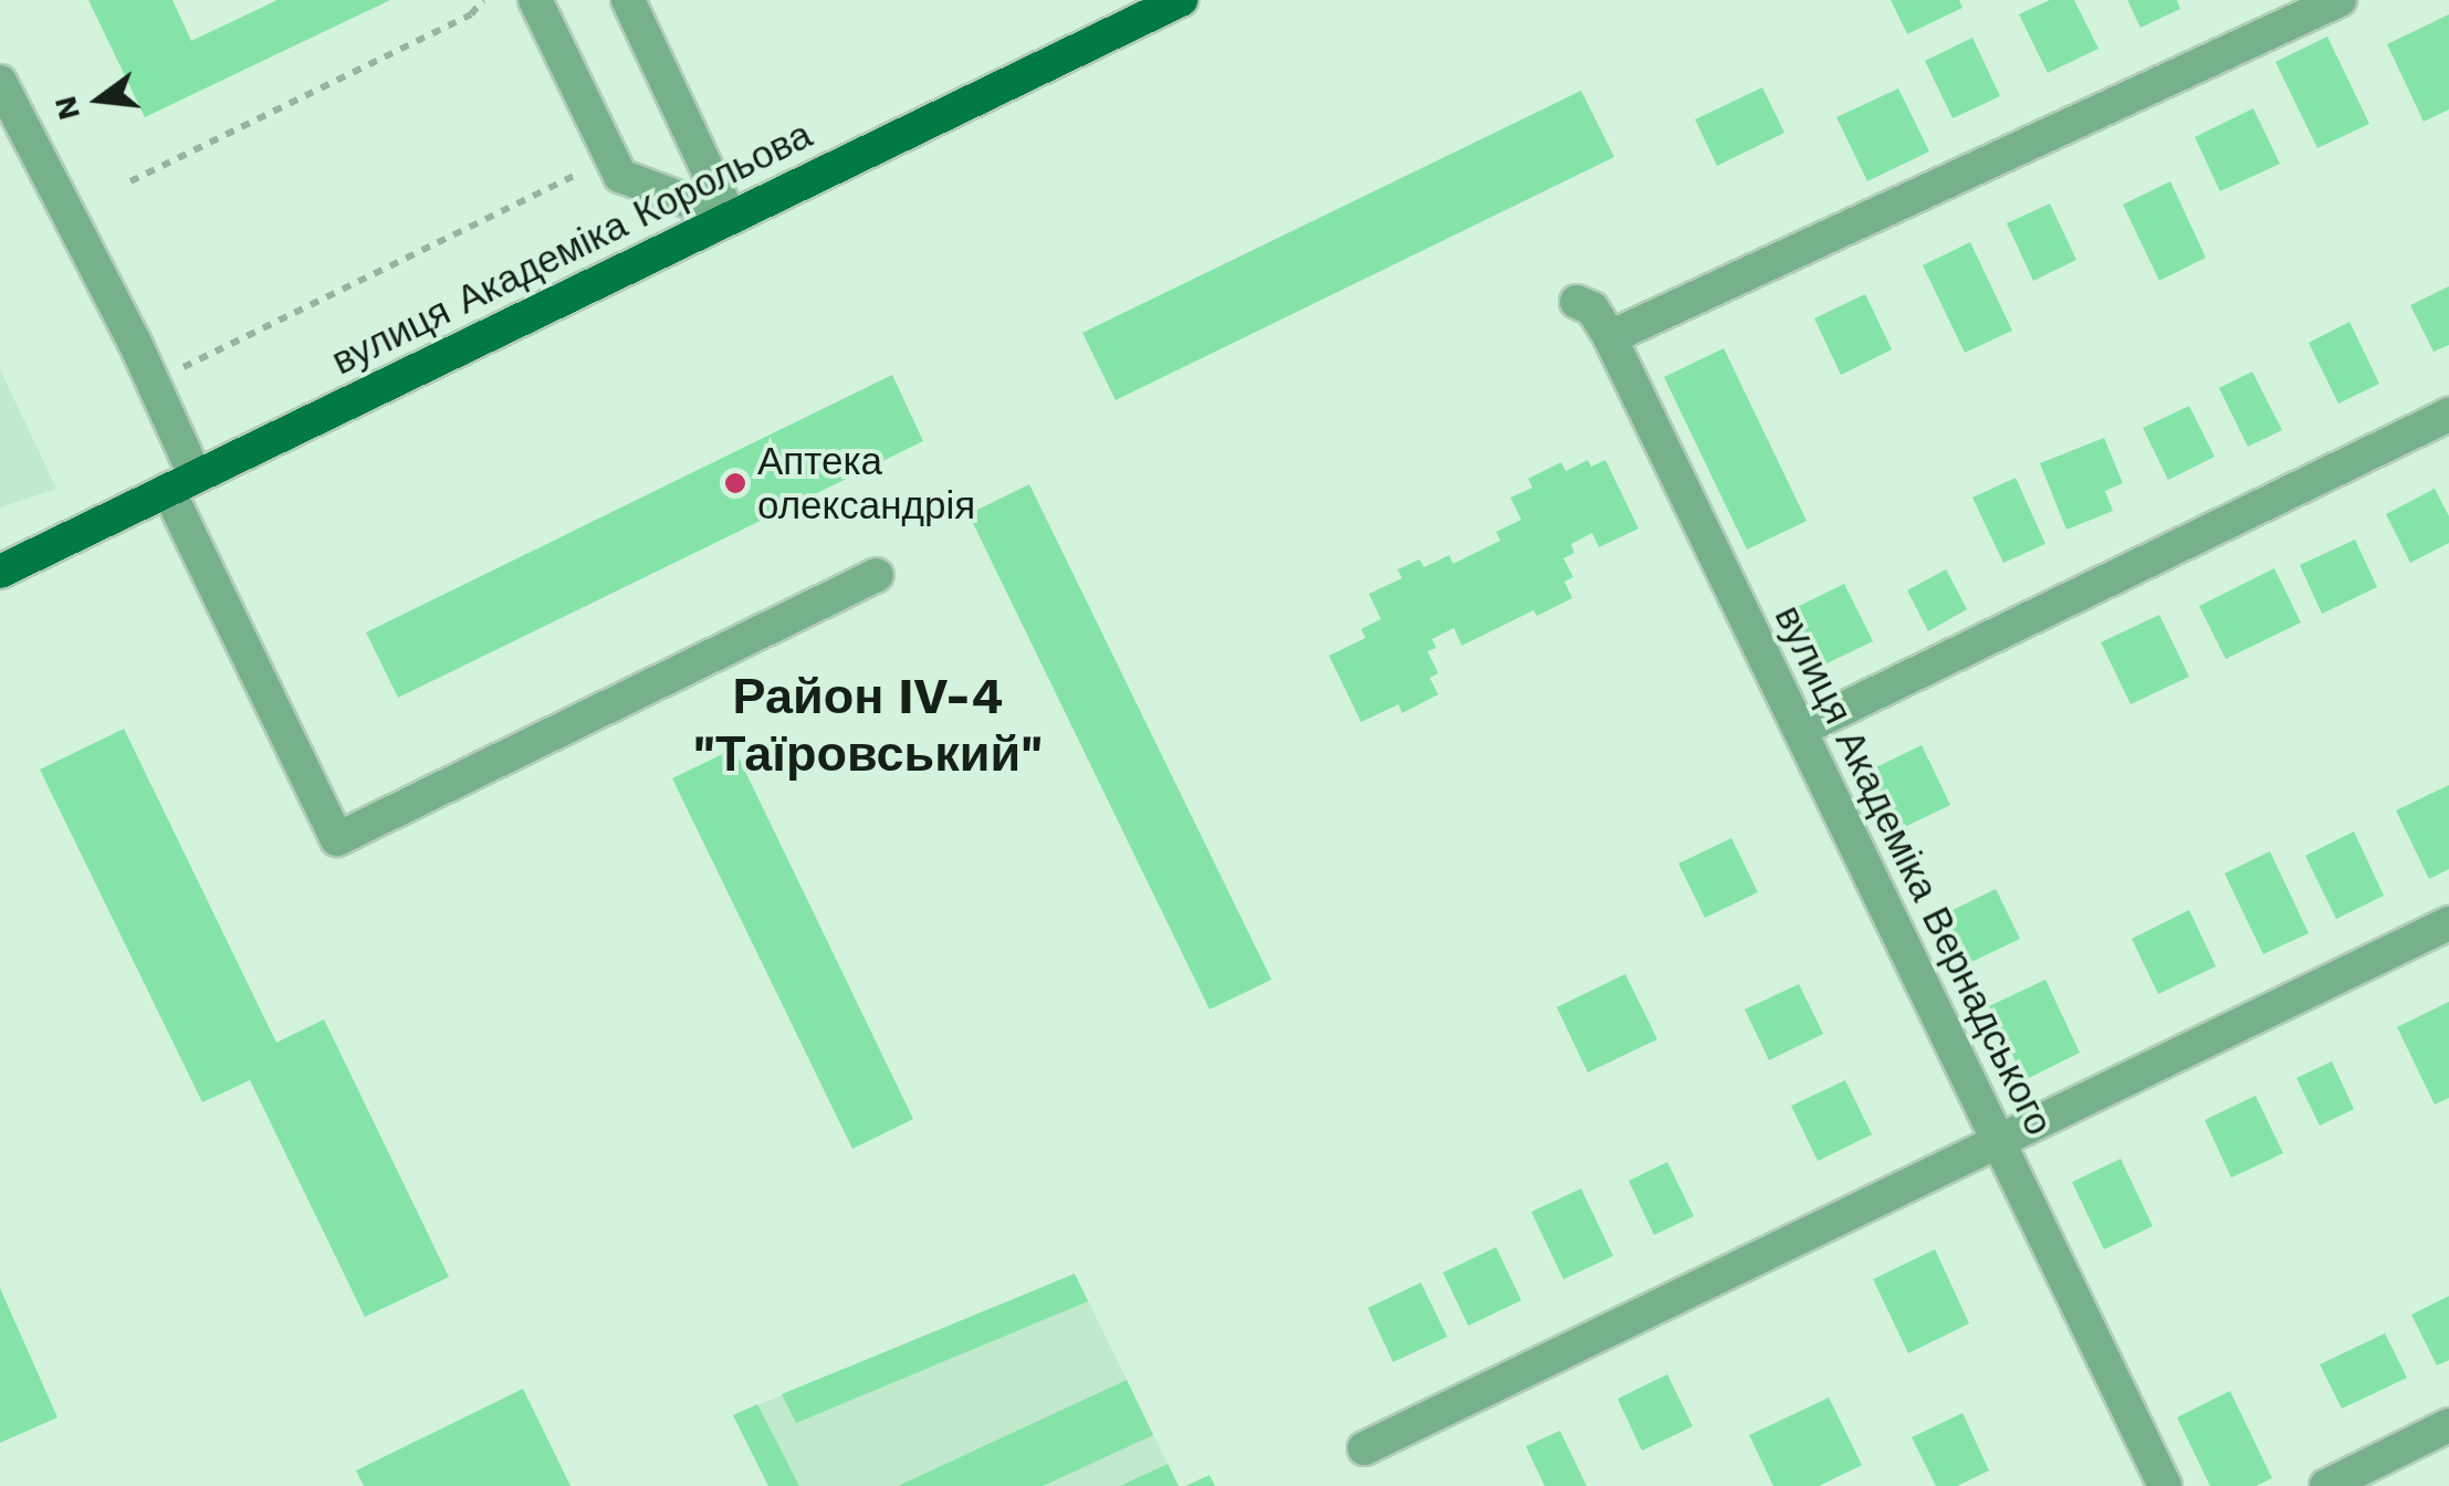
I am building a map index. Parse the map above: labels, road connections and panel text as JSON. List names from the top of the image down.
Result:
{
  "streets": {
    "main road": ["вулиця Академіка Корольова"],
    "street": ["вулиця Академіка Вернадського"]
  },
  "districts": ["Район IV-4 \"Таїровський\""],
  "places": ["Аптека олександрія"],
  "north": "left"
}
